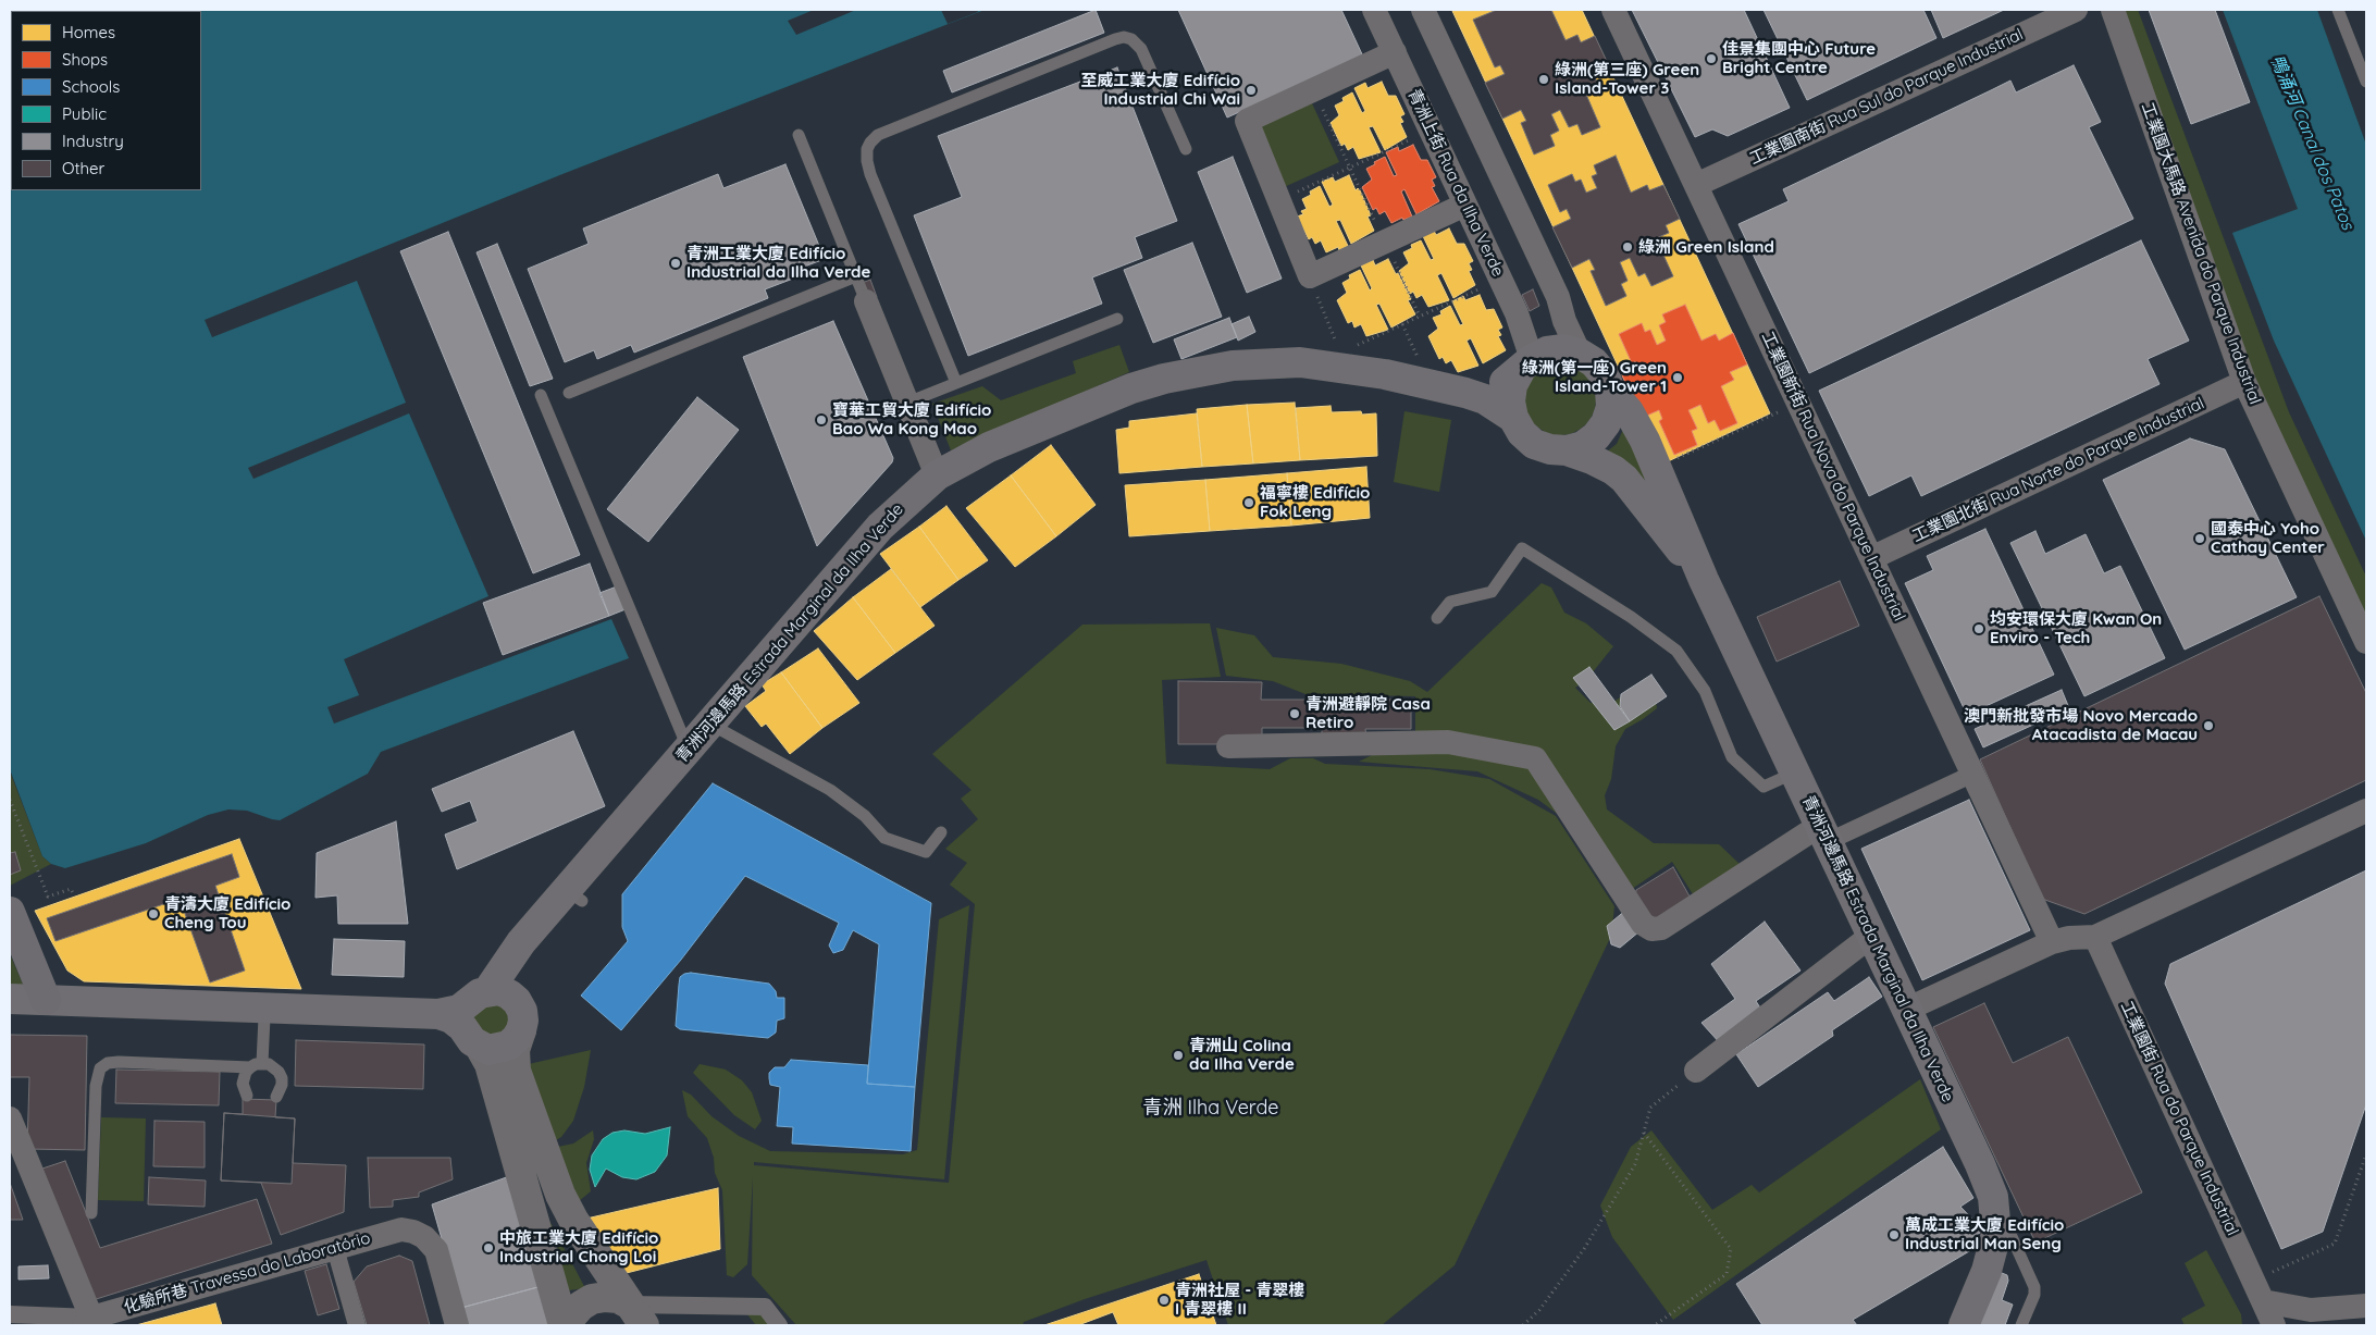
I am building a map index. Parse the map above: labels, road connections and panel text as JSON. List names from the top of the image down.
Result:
{
  "streets": {
    "main road": ["青洲河邊馬路 Estrada Marginal da Ilha Verde"],
    "street": [
      "工業園南街 Rua Sul do Parque Industrial",
      "青洲上街 Rua da Ilha Verde",
      "工業園大馬路 Avenida do Parque Industrial",
      "工業園北街 Rua Norte do Parque Industrial",
      "工業園新街 Rua Nova do Parque Industrial",
      "工業園街 Rua do Parque Industrial",
      "化驗所巷 Travessa do Laboratório"
    ]
  },
  "crossings": [
    ["工業園南街 Rua Sul do Parque Industrial", "工業園新街 Rua Nova do Parque Industrial"],
    ["青洲上街 Rua da Ilha Verde", "青洲河邊馬路 Estrada Marginal da Ilha Verde"],
    ["工業園大馬路 Avenida do Parque Industrial", "工業園北街 Rua Norte do Parque Industrial"],
    ["工業園北街 Rua Norte do Parque Industrial", "工業園新街 Rua Nova do Parque Industrial"]
  ],
  "districts": ["青洲 Ilha Verde"],
  "water": ["鴨涌河 Canal dos Patos"],
  "places": [
    "佳景集團中心 Future Bright Centre",
    "綠洲(第三座) Green Island-Tower 3",
    "至威工業大廈 Edifício Industrial Chi Wai",
    "綠洲 Green Island",
    "青洲工業大廈 Edifício Industrial da Ilha Verde",
    "綠洲(第一座) Green Island-Tower 1",
    "寶華工貿大廈 Edifício Bao Wa Kong Mao",
    "福寧樓 Edifício Fok Leng",
    "國泰中心 Yoho Cathay Center",
    "均安環保大廈 Kwan On Enviro - Tech",
    "青洲避靜院 Casa Retiro",
    "澳門新批發市場 Novo Mercado Atacadista de Macau",
    "青濤大廈 Edifício Cheng Tou",
    "青洲山 Colina da Ilha Verde",
    "萬成工業大廈 Edifício Industrial Man Seng",
    "中旅工業大廈 Edifício Industrial Chong Loi",
    "青洲社屋 - 青翠樓 I 青翠樓 II"
  ],
  "legend": [
    "Homes",
    "Shops",
    "Schools",
    "Public",
    "Industry",
    "Other"
  ]
}
